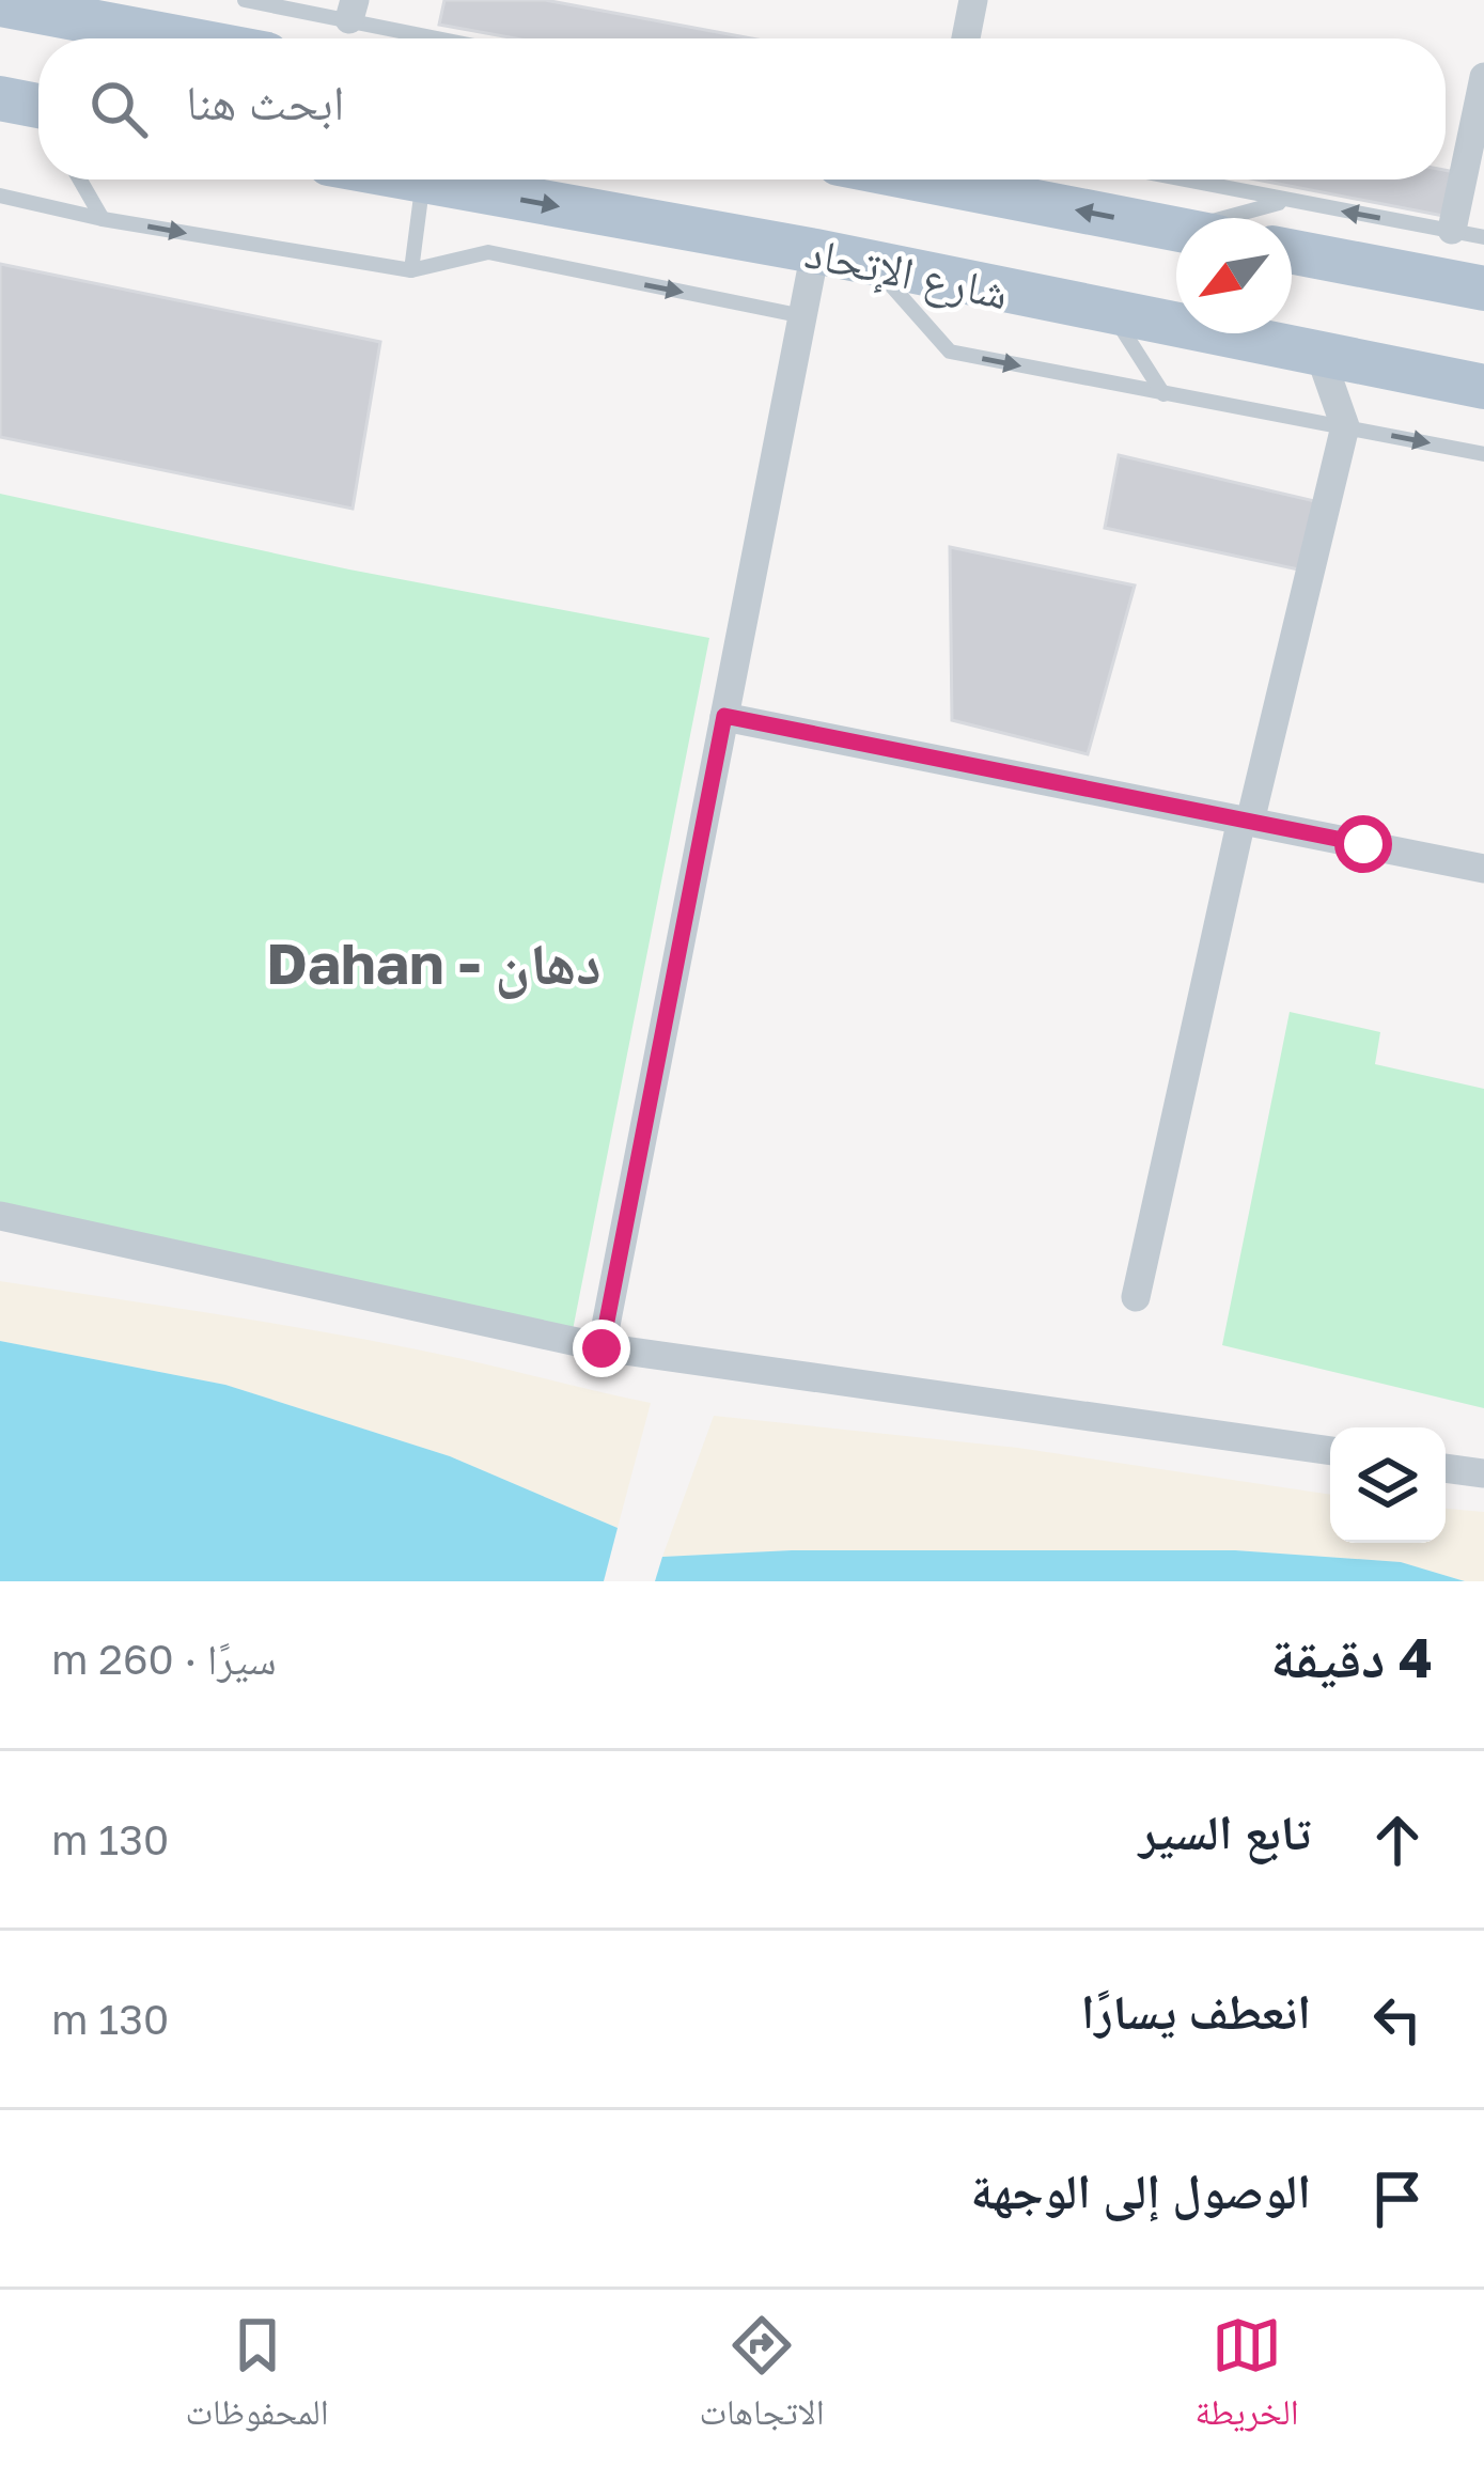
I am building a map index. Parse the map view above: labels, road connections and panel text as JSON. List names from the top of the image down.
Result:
{
  "streets": {
    "main road": ["شارع الإتحاد"]
  },
  "districts": ["Dahan - دهان"],
  "north": "bottom left",
  "page": {
    "search": "ابحث هنا",
    "heading": ["4 دقيقة", "سيرًا · 260 m"],
    "list": [
      ["تابع السير", "130 m"],
      ["انعطف يسارًا", "130 m"],
      "الوصول إلى الوجهة"
    ],
    "nav": ["الخريطة", "الاتجاهات", "المحفوظات"]
  }
}
